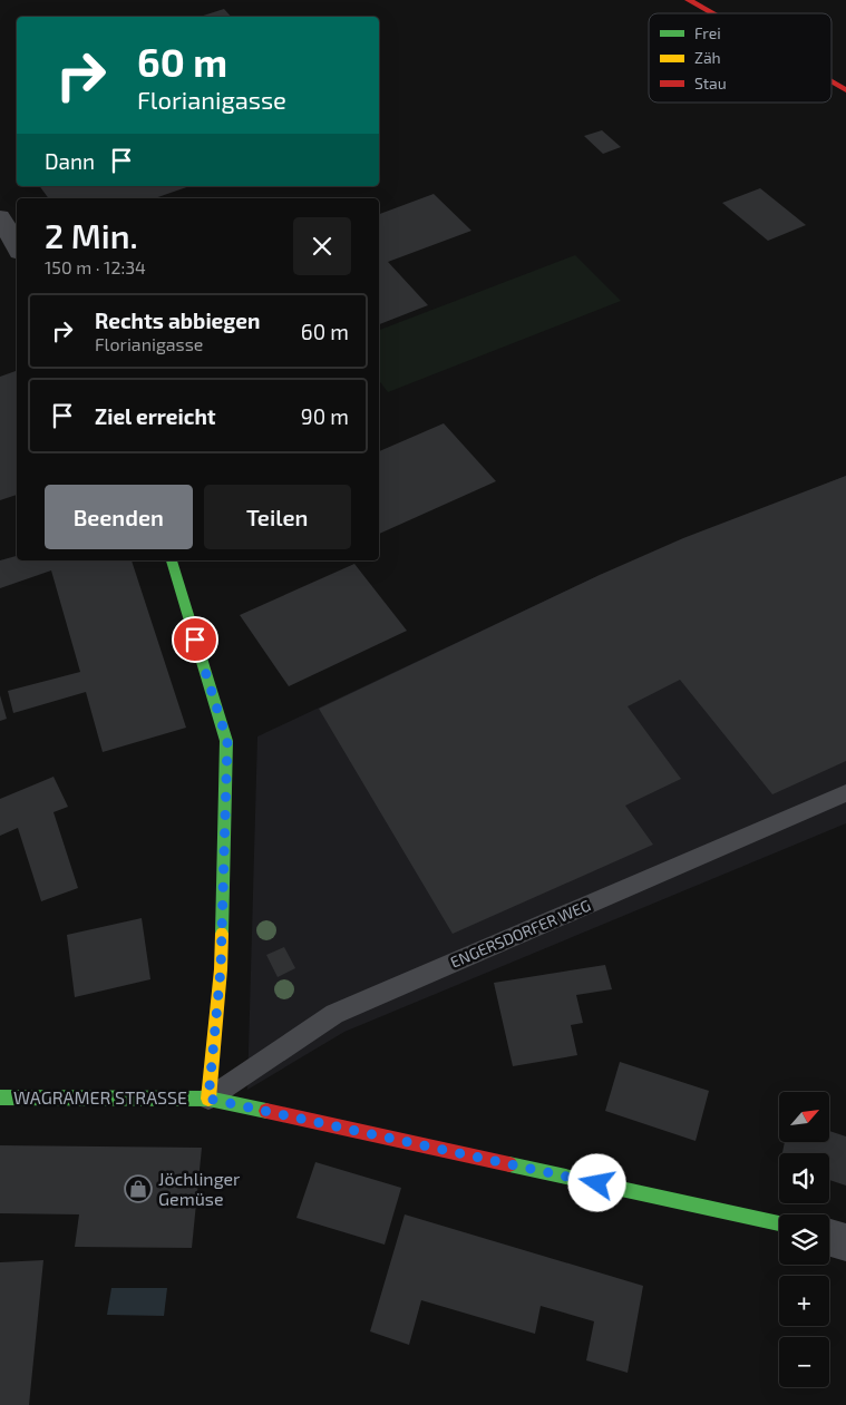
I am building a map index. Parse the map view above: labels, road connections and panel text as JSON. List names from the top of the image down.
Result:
{
  "streets": {
    "street": ["WAGRAMER STRASSE"],
    "lane": ["ENGERSDORFER WEG"]
  },
  "crossings": [
    ["ENGERSDORFER WEG", "WAGRAMER STRASSE"]
  ],
  "places": {
    "shop": ["Jöchlinger Gemüse"]
  },
  "legend": ["Frei", "Zäh", "Stau"],
  "north": "top right",
  "page": {
    "turn": ["60 m", "Florianigasse"],
    "then": "Dann",
    "heading": ["2 Min.", "150 m · 12:34"],
    "list": [
      {
        "name": "Rechts abbiegen",
        "note": "Florianigasse",
        "value": "60 m"
      },
      {
        "name": "Ziel erreicht",
        "value": "90 m"
      }
    ],
    "buttons": ["Beenden", "Teilen"],
    "map_buttons": ["+", "−"]
  }
}
